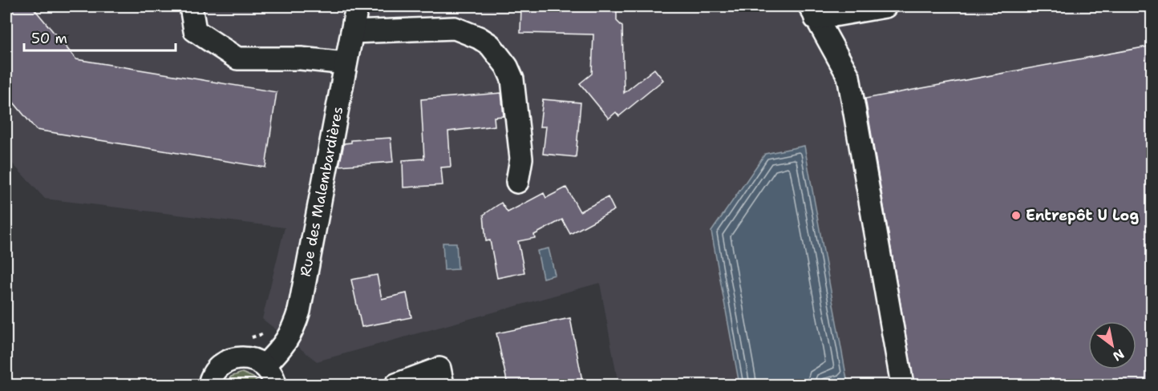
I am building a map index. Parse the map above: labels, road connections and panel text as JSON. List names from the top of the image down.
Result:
{
  "streets": {
    "street": ["Rue des Malembardières"]
  },
  "places": ["Entrepôt U Log"],
  "scale_bar": "50 m",
  "north": "bottom right"
}
